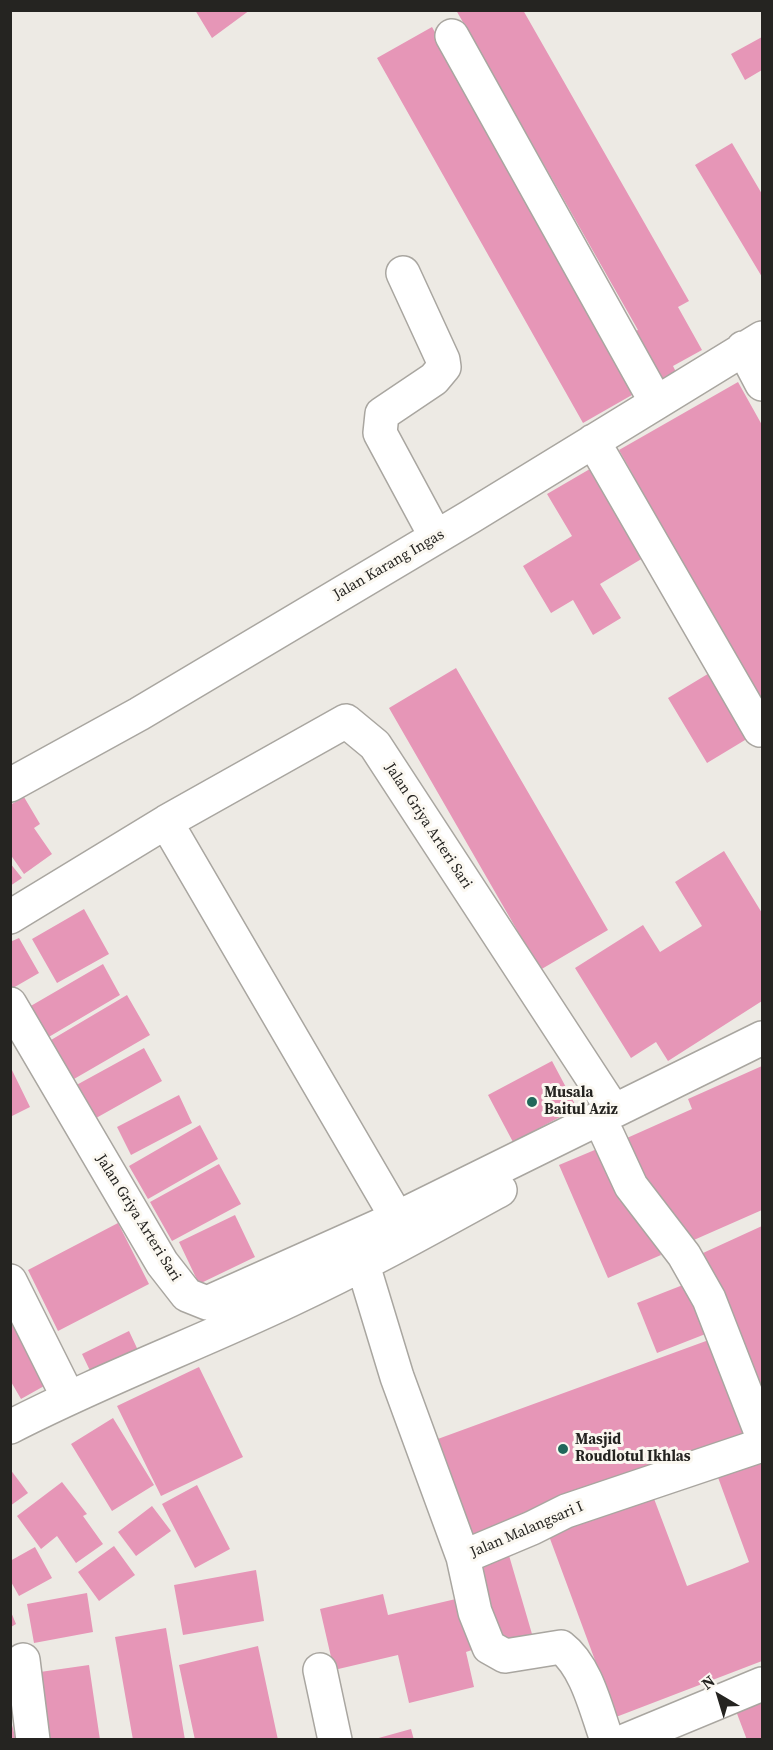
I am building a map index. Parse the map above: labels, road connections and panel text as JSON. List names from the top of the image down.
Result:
{
  "streets": {
    "street": ["Jalan Karang Ingas", "Jalan Griya Arteri Sari", "Jalan Malangsari I"]
  },
  "places": ["Musala Baitul Aziz", "Masjid Roudlotul Ikhlas"],
  "north": "top left"
}
